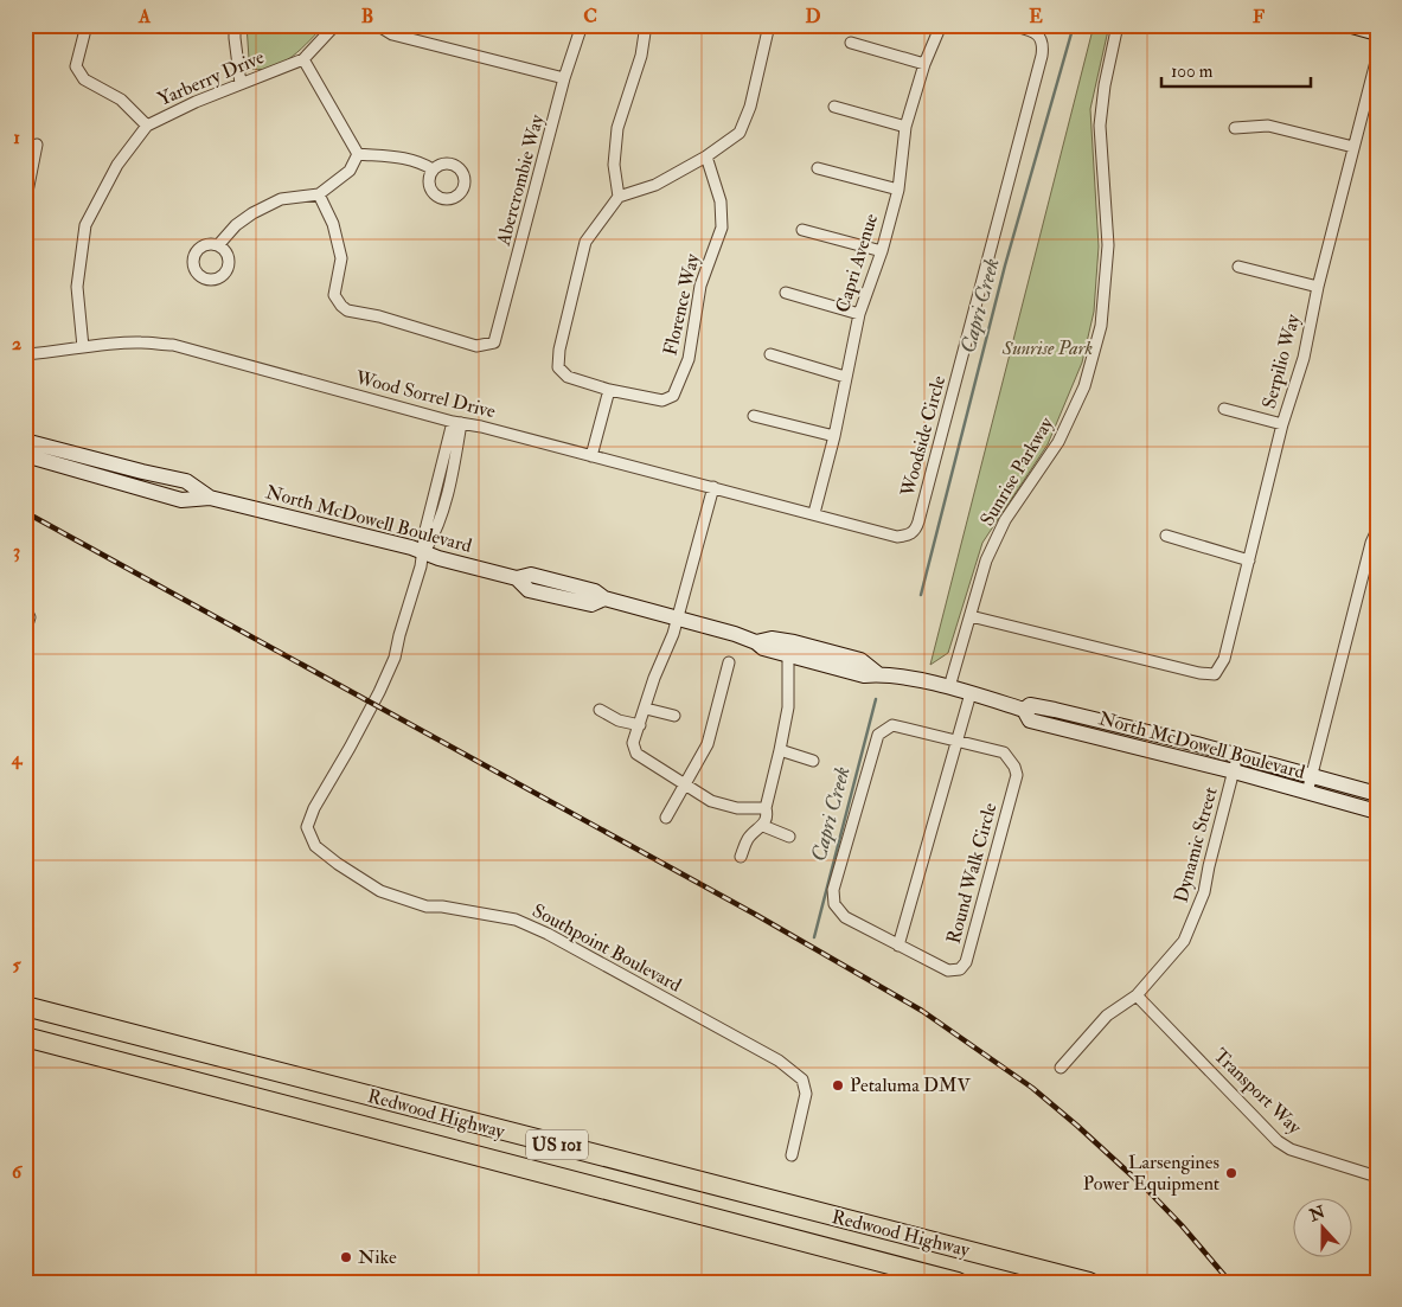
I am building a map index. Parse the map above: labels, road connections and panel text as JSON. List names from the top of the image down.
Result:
{
  "streets": {
    "highway": ["Redwood Highway", "US 101"],
    "main road": ["North McDowell Boulevard"],
    "street": [
      "Yarberry Drive",
      "Abercrombie Way",
      "Capri Avenue",
      "Florence Way",
      "Serpilio Way",
      "Wood Sorrel Drive",
      "Woodside Circle",
      "Sunrise Parkway",
      "Dynamic Street",
      "Round Walk Circle",
      "Southpoint Boulevard",
      "Transport Way"
    ]
  },
  "crossings": [
    ["Yarberry Drive", "Wood Sorrel Drive"],
    ["Capri Avenue", "Wood Sorrel Drive"],
    ["Capri Avenue", "Woodside Circle"],
    ["Serpilio Way", "Sunrise Parkway"],
    ["Wood Sorrel Drive", "Woodside Circle"],
    ["Wood Sorrel Drive", "Southpoint Boulevard"],
    ["Sunrise Parkway", "North McDowell Boulevard"],
    ["North McDowell Boulevard", "Dynamic Street"],
    ["North McDowell Boulevard", "Southpoint Boulevard"],
    ["Dynamic Street", "Transport Way"]
  ],
  "water": ["Capri Creek"],
  "parks": ["Sunrise Park"],
  "places": ["Petaluma DMV", "Larsengines Power Equipment", "Nike"],
  "scale_bar": "100 m",
  "north": "top",
  "grid": {
    "columns": [
      "A",
      "B",
      "C",
      "D",
      "E",
      "F"
    ],
    "rows": [
      "1",
      "2",
      "3",
      "4",
      "5",
      "6"
    ]
  }
}
